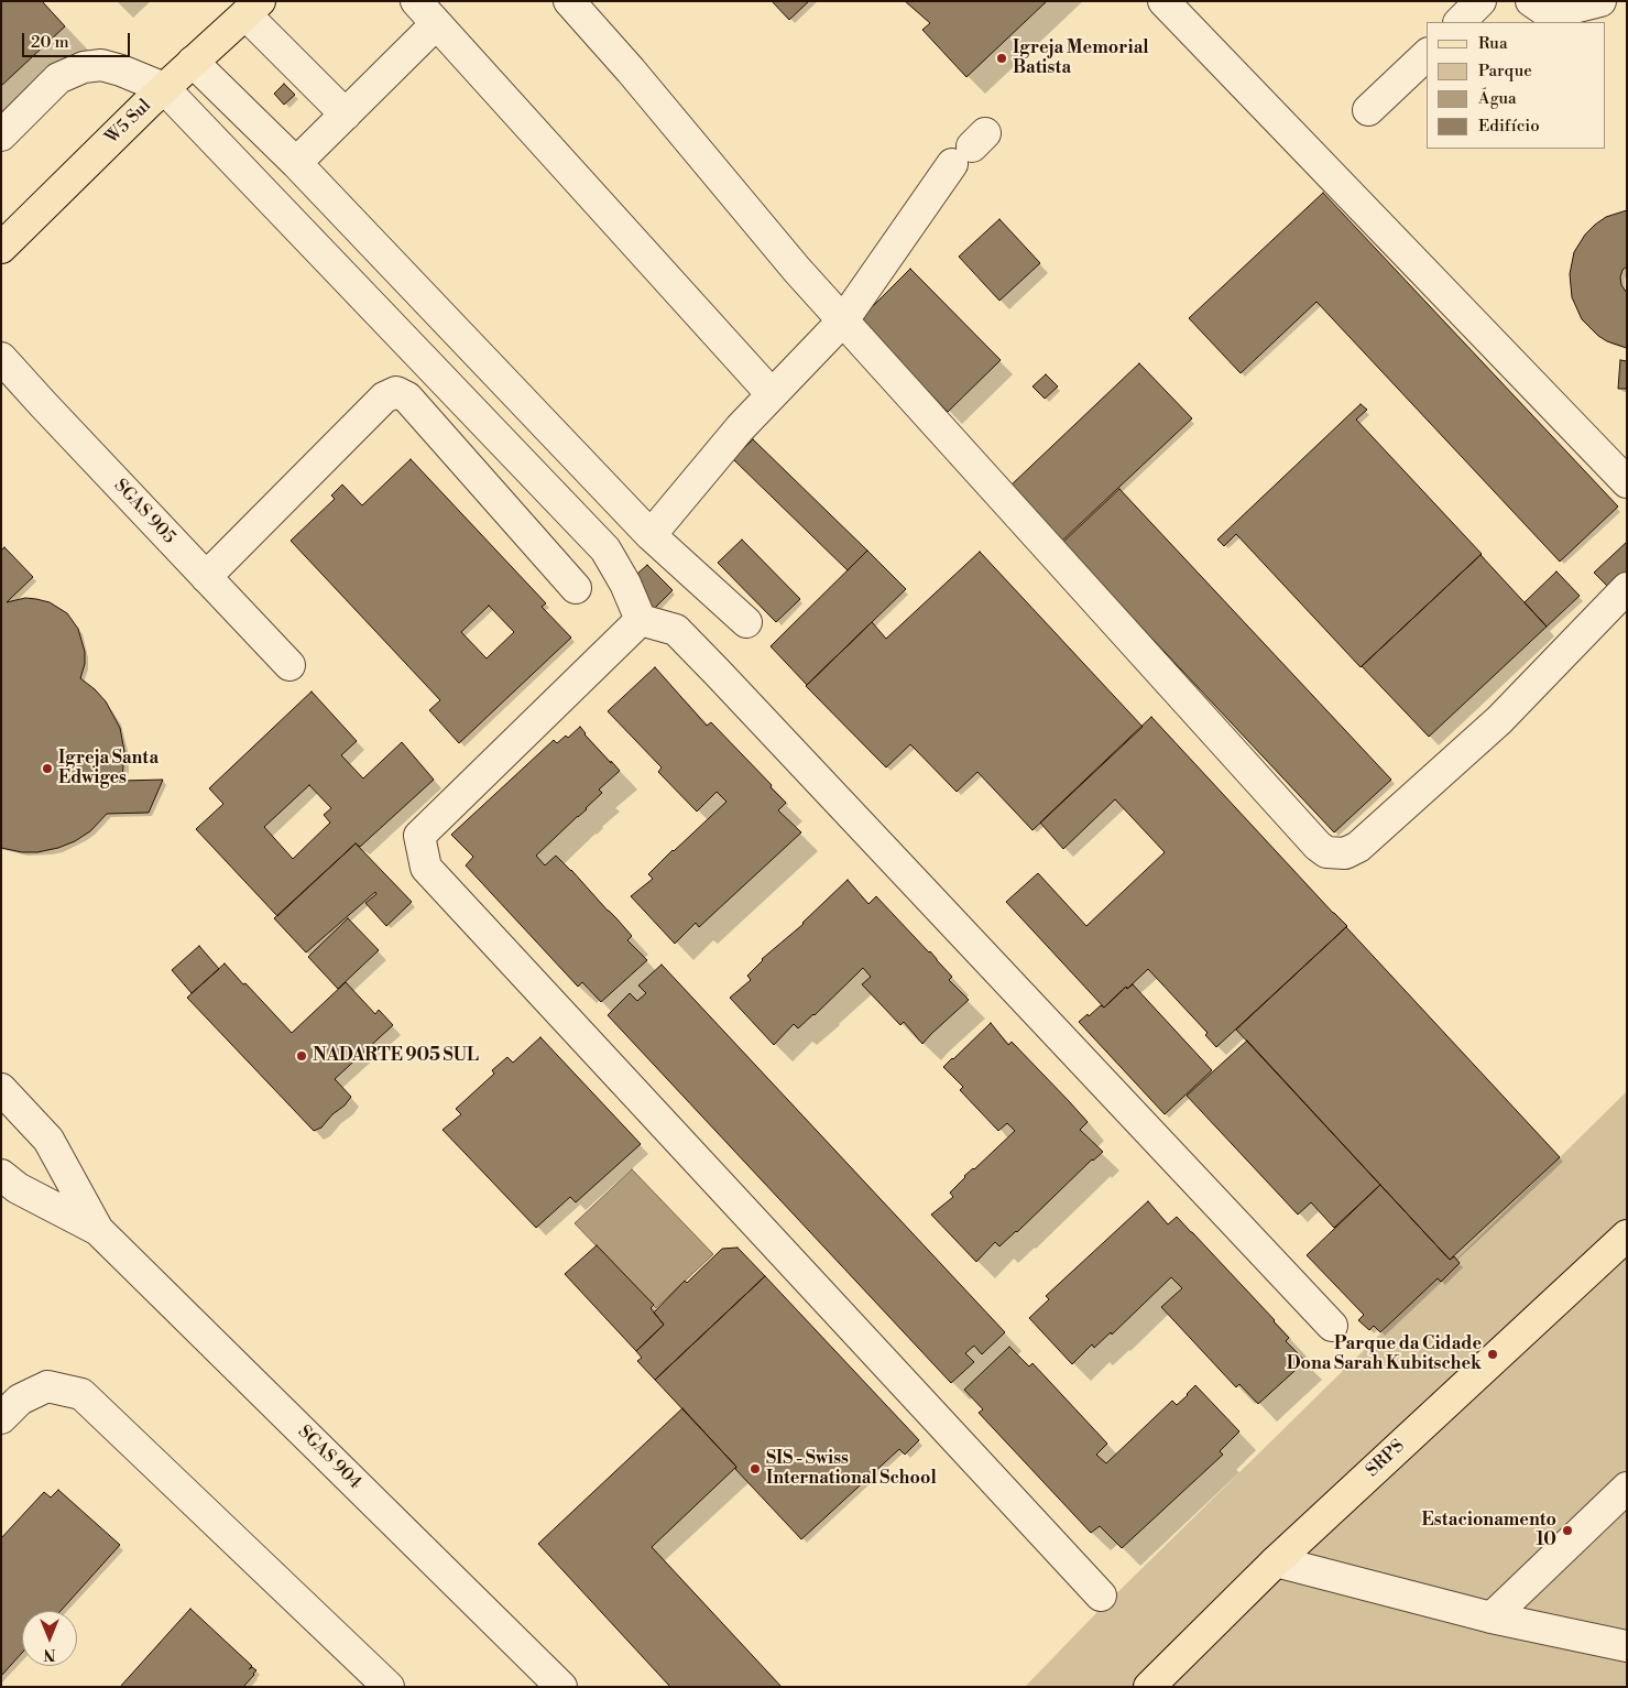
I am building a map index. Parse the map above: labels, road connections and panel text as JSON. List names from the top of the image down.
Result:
{
  "streets": {
    "main road": ["W5 Sul", "SRPS"],
    "street": ["SGAS 905", "SGAS 904"]
  },
  "places": [
    "Igreja Memorial Batista",
    "Igreja Santa Edwiges",
    "NADARTE 905 SUL",
    "Parque da Cidade Dona Sarah Kubitschek",
    "SIS - Swiss International School",
    "Estacionamento 10"
  ],
  "legend": [
    "Rua",
    "Parque",
    "Água",
    "Edifício"
  ],
  "scale_bar": "20 m",
  "north": "bottom"
}
